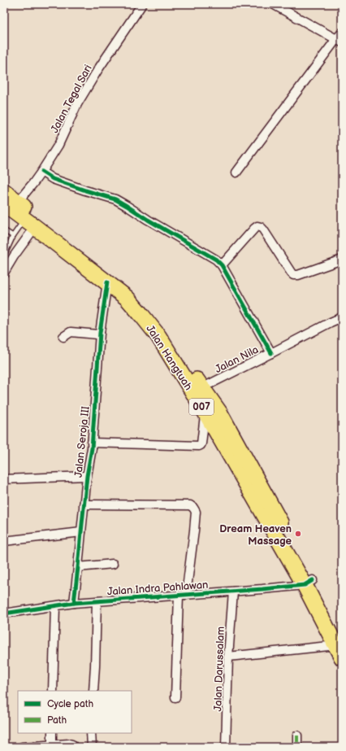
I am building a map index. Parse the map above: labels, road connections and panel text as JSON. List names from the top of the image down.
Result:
{
  "streets": {
    "highway": ["Jalan Hangtuah", "007"],
    "street": [
      "Jalan Tegal Sari",
      "Jalan Nila",
      "Jalan Seroja III",
      "Jalan Indra Pahlawan",
      "Jalan Darussalam"
    ]
  },
  "crossings": [
    ["Jalan Tegal Sari", "Jalan Hangtuah"],
    ["Jalan Hangtuah", "Jalan Nila"],
    ["Jalan Hangtuah", "Jalan Seroja III"],
    ["Jalan Hangtuah", "Jalan Indra Pahlawan"],
    ["Jalan Seroja III", "Jalan Indra Pahlawan"],
    ["Jalan Indra Pahlawan", "Jalan Darussalam"]
  ],
  "places": ["Dream Heaven Massage"],
  "legend": ["Cycle path", "Path"]
}
